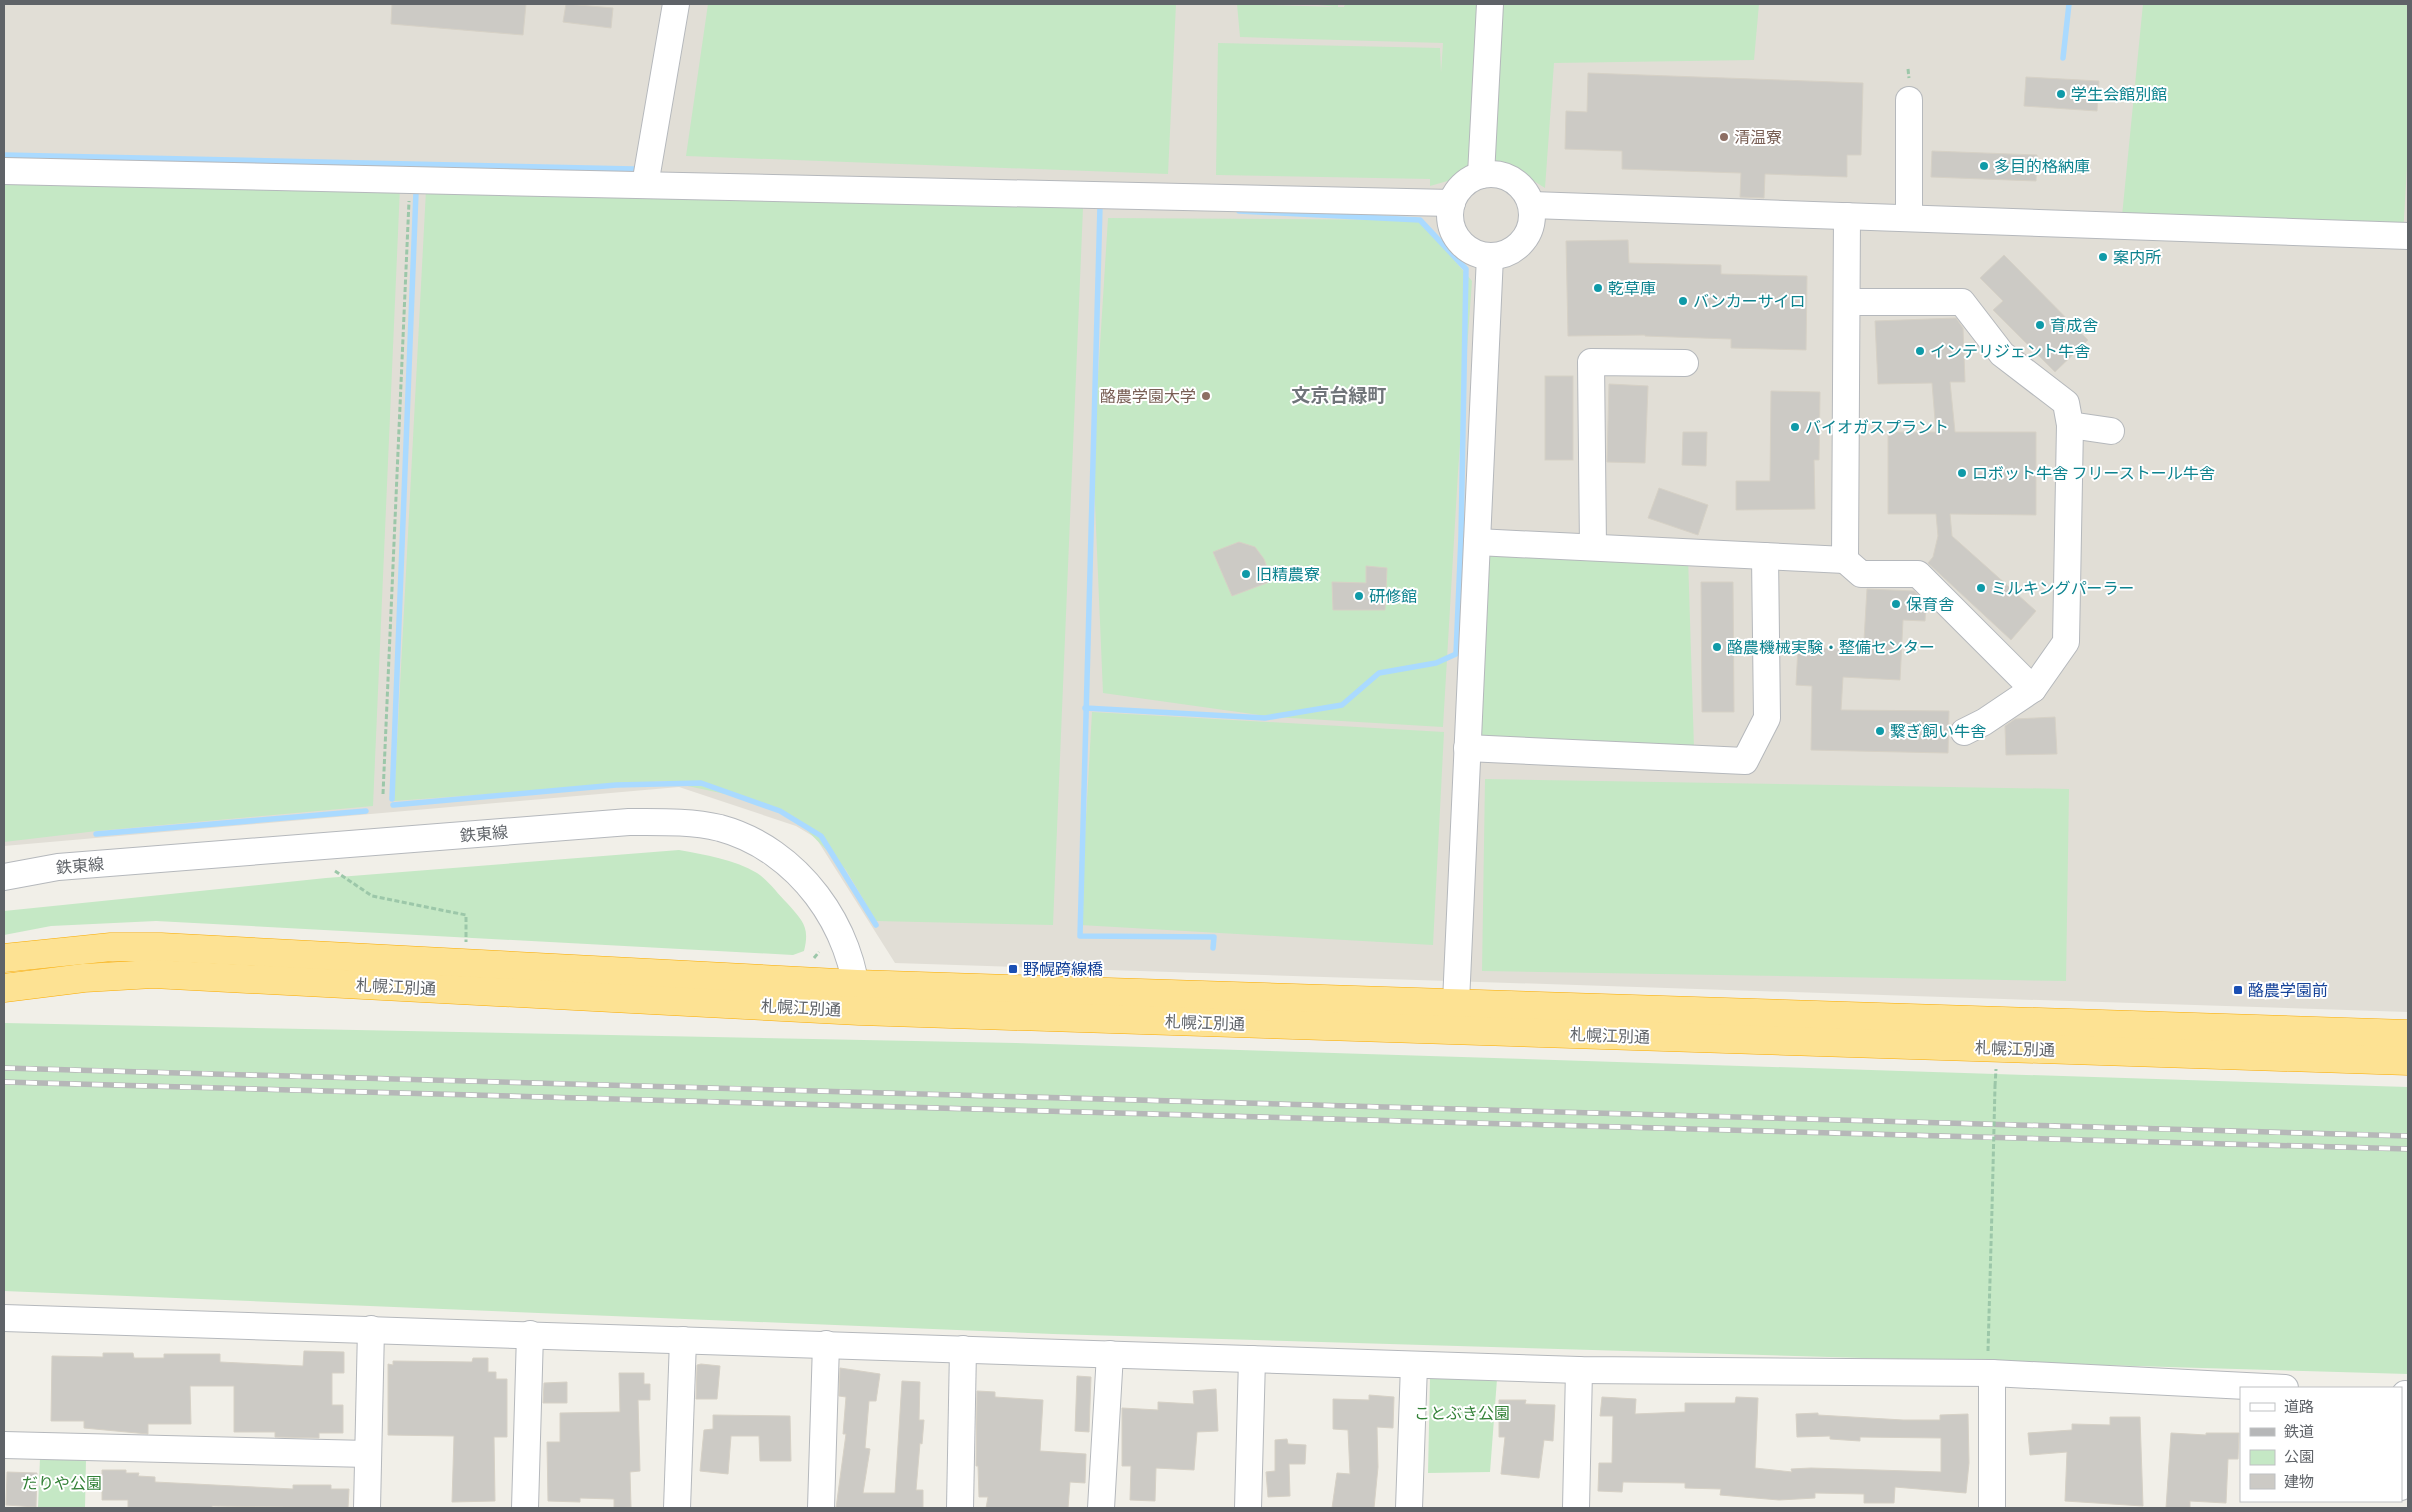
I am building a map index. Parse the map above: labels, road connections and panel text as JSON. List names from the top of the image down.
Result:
{
  "streets": {
    "highway": ["札幌江別通"],
    "street": ["鉄東線"]
  },
  "crossings": [
    ["鉄東線", "札幌江別通"]
  ],
  "districts": ["文京台緑町"],
  "parks": ["ことぶき公園", "だりや公園"],
  "places": {
    "other": [
      "学生会館別館",
      "清温寮",
      "多目的格納庫",
      "案内所",
      "乾草庫",
      "バンカーサイロ",
      "育成舎",
      "インテリジェント牛舎",
      "酪農学園大学",
      "バイオガスプラント",
      "ロボット牛舎 フリーストール牛舎",
      "旧精農寮",
      "ミルキングパーラー",
      "研修館",
      "保育舎",
      "酪農機械実験・整備センター",
      "繋ぎ飼い牛舎"
    ],
    "transit": ["野幌跨線橋", "酪農学園前"]
  },
  "legend": [
    "道路",
    "鉄道",
    "公園",
    "建物"
  ]
}
